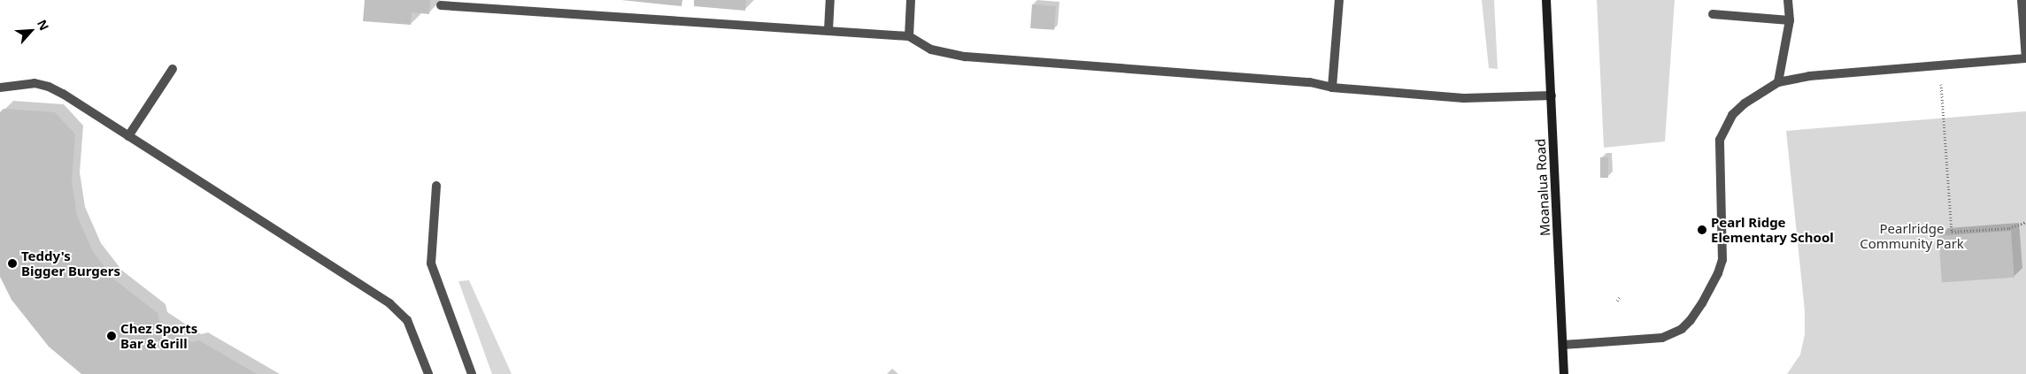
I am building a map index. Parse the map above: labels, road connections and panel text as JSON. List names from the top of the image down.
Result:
{
  "streets": {
    "main road": ["Moanalua Road"]
  },
  "parks": ["Pearlridge Community Park"],
  "places": ["Pearl Ridge Elementary School", "Teddy's Bigger Burgers", "Chez Sports Bar & Grill"],
  "north": "top right"
}
